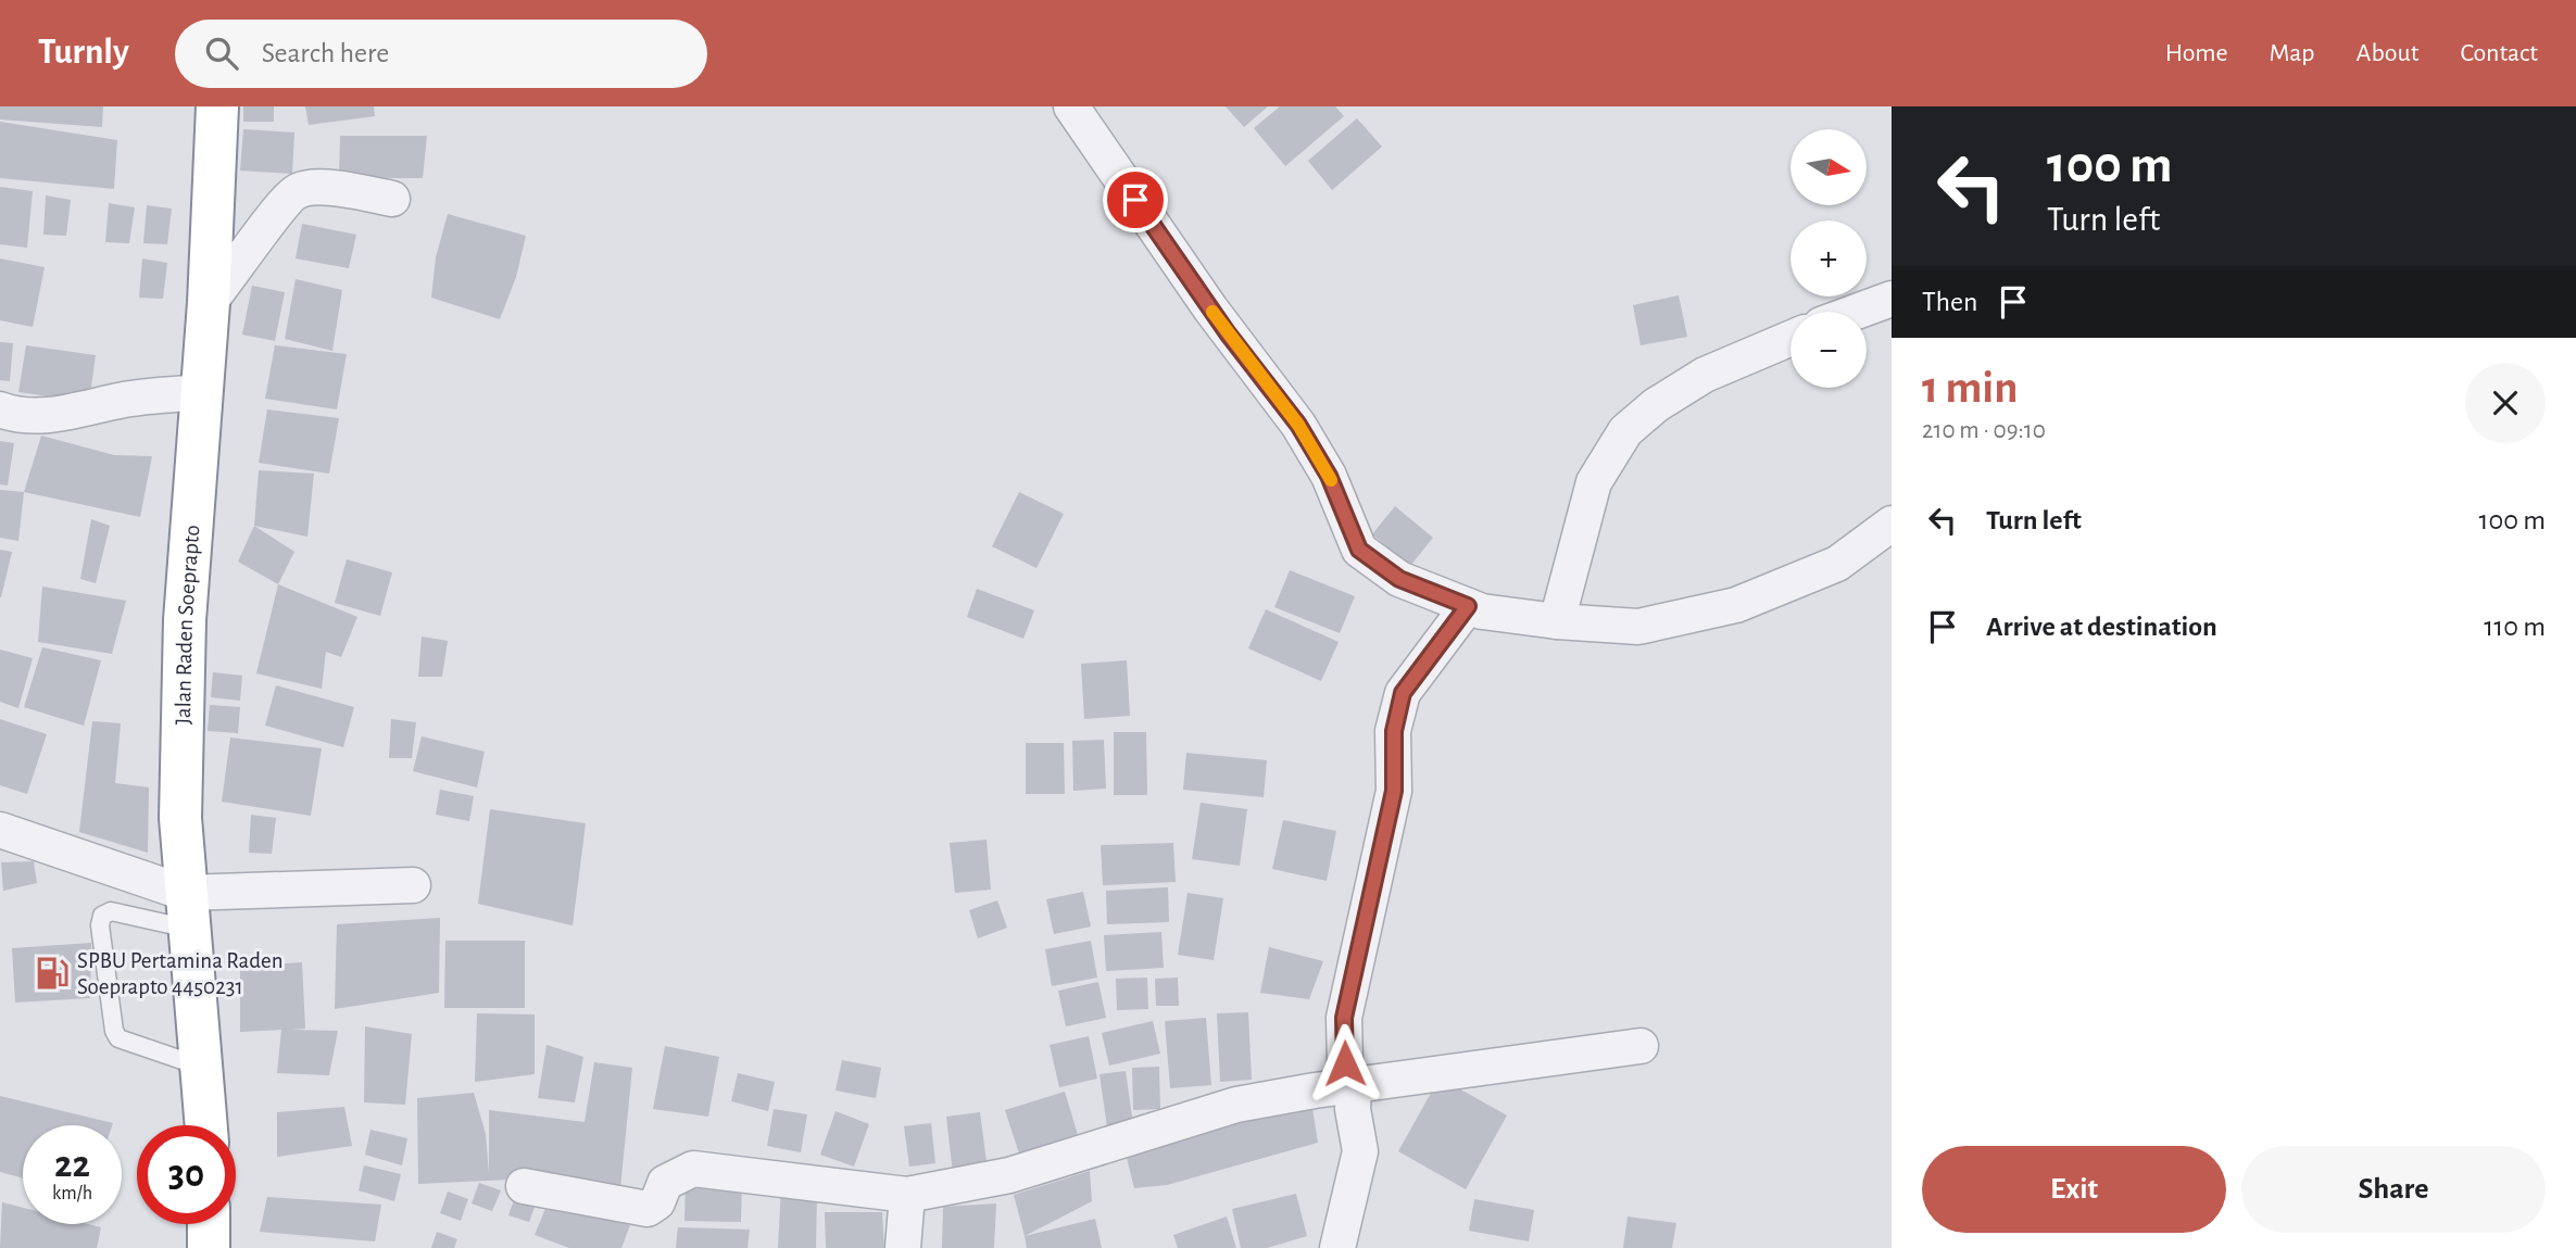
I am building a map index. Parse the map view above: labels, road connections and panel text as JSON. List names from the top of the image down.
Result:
{
  "streets": {
    "highway": ["Jalan Raden Soeprapto"]
  },
  "places": {
    "fuel station": ["SPBU Pertamina Raden Soeprapto 4450231"]
  },
  "north": "right",
  "page": {
    "header": "Turnly",
    "search": "Search here",
    "nav": [
      "Home",
      "Map",
      "About",
      "Contact"
    ],
    "turn": ["100 m", "Turn left"],
    "map_buttons": ["+", "−"],
    "then": "Then",
    "heading": ["1 min", "210 m · 09:10"],
    "list": [
      {
        "name": "Turn left",
        "value": "100 m"
      },
      {
        "name": "Arrive at destination",
        "value": "110 m"
      }
    ],
    "speed": "22 km/h",
    "limit": "30",
    "buttons": ["Exit", "Share"]
  }
}
